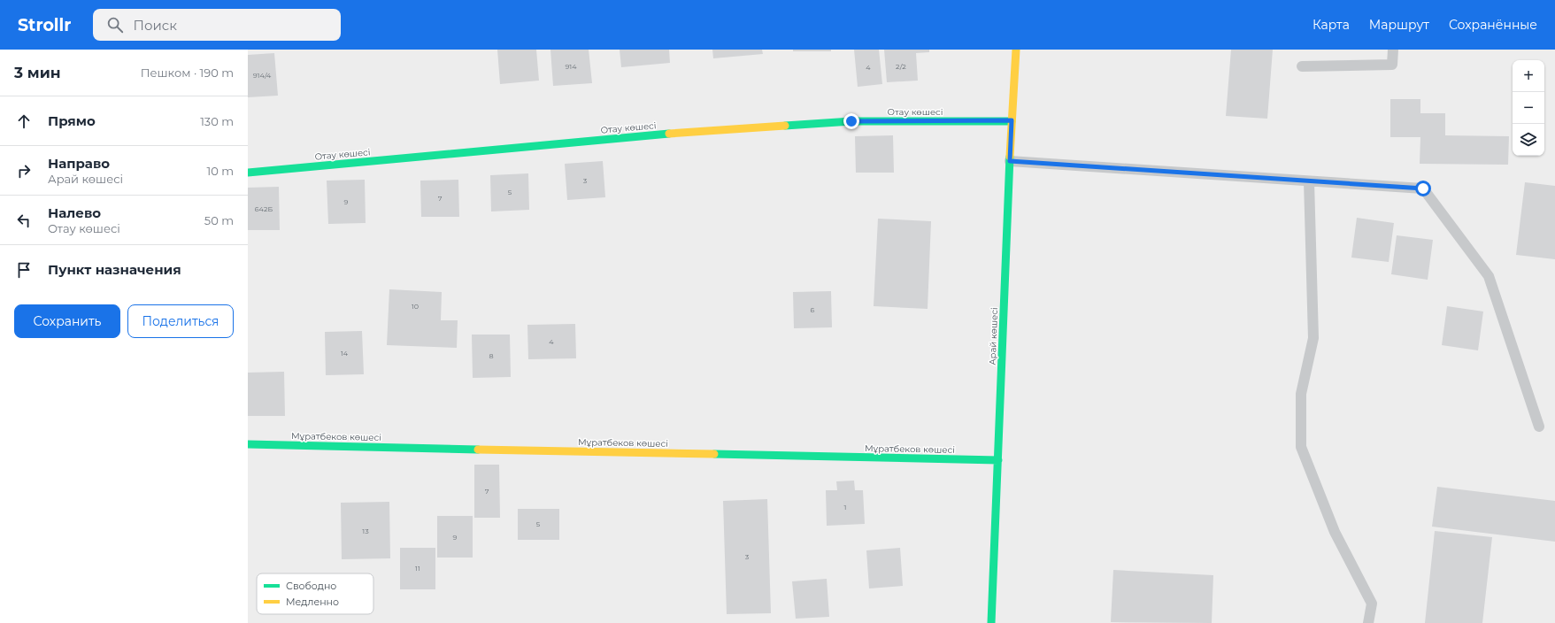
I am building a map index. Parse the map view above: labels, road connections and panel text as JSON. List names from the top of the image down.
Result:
{
  "streets": {
    "street": ["Отау көшесі", "Арай көшесі", "Мұратбеков көшесі"]
  },
  "crossings": [
    ["Отау көшесі", "Арай көшесі"],
    ["Арай көшесі", "Мұратбеков көшесі"]
  ],
  "house_numbers": [
    "914",
    "2/2",
    "4",
    "914/4",
    "3",
    "5",
    "7",
    "9",
    "642Б",
    "10",
    "6",
    "4",
    "14",
    "8",
    "7",
    "1",
    "5",
    "13",
    "9",
    "3",
    "11"
  ],
  "legend": ["Свободно", "Медленно"],
  "page": {
    "header": "Strollr",
    "search": "Поиск",
    "nav": ["Карта", "Маршрут", "Сохранённые"],
    "heading": ["3 мин", "Пешком · 190 m"],
    "map_buttons": ["+", "−"],
    "list": [
      ["Прямо", "130 m"],
      ["Направо", "Арай көшесі", "10 m"],
      ["Налево", "Отау көшесі", "50 m"],
      "Пункт назначения"
    ],
    "buttons": ["Сохранить", "Поделиться"]
  }
}
